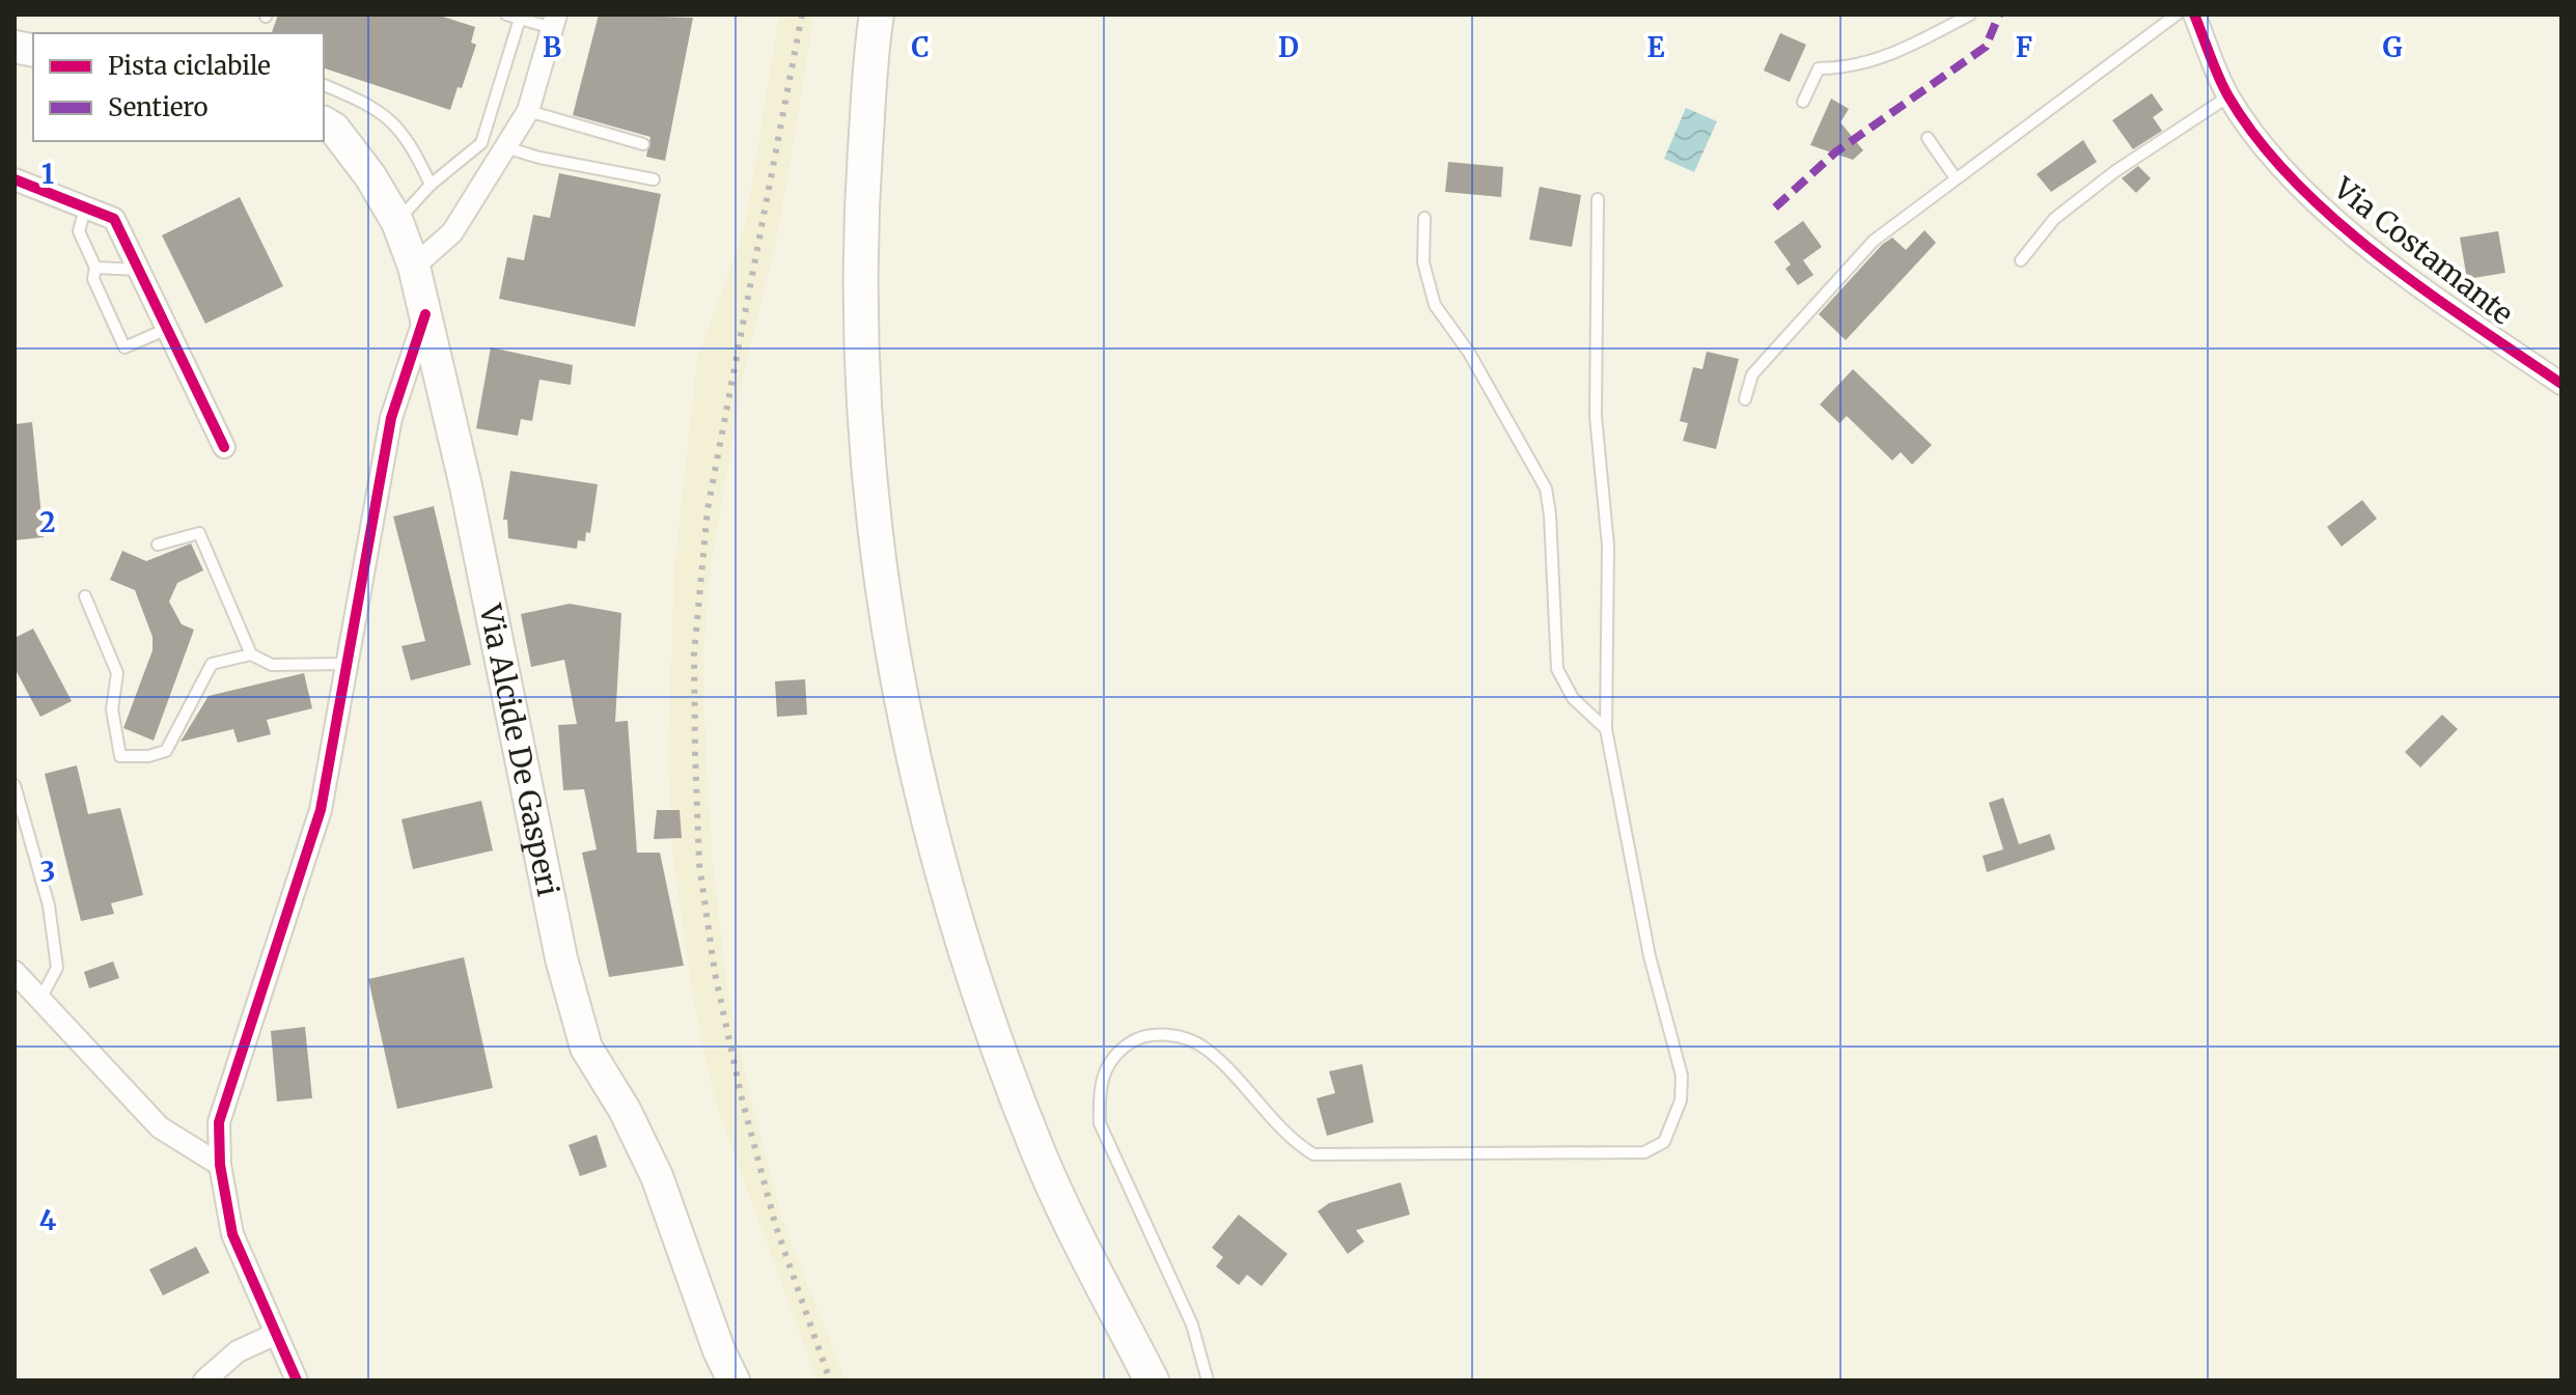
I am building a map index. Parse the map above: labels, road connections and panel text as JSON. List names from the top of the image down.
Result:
{
  "streets": {
    "main road": ["Via Alcide De Gasperi"],
    "street": ["Via Costamante"]
  },
  "legend": ["Pista ciclabile", "Sentiero"],
  "grid": {
    "columns": [
      "B",
      "C",
      "D",
      "E",
      "F",
      "G"
    ],
    "rows": [
      "1",
      "2",
      "3",
      "4"
    ]
  }
}
